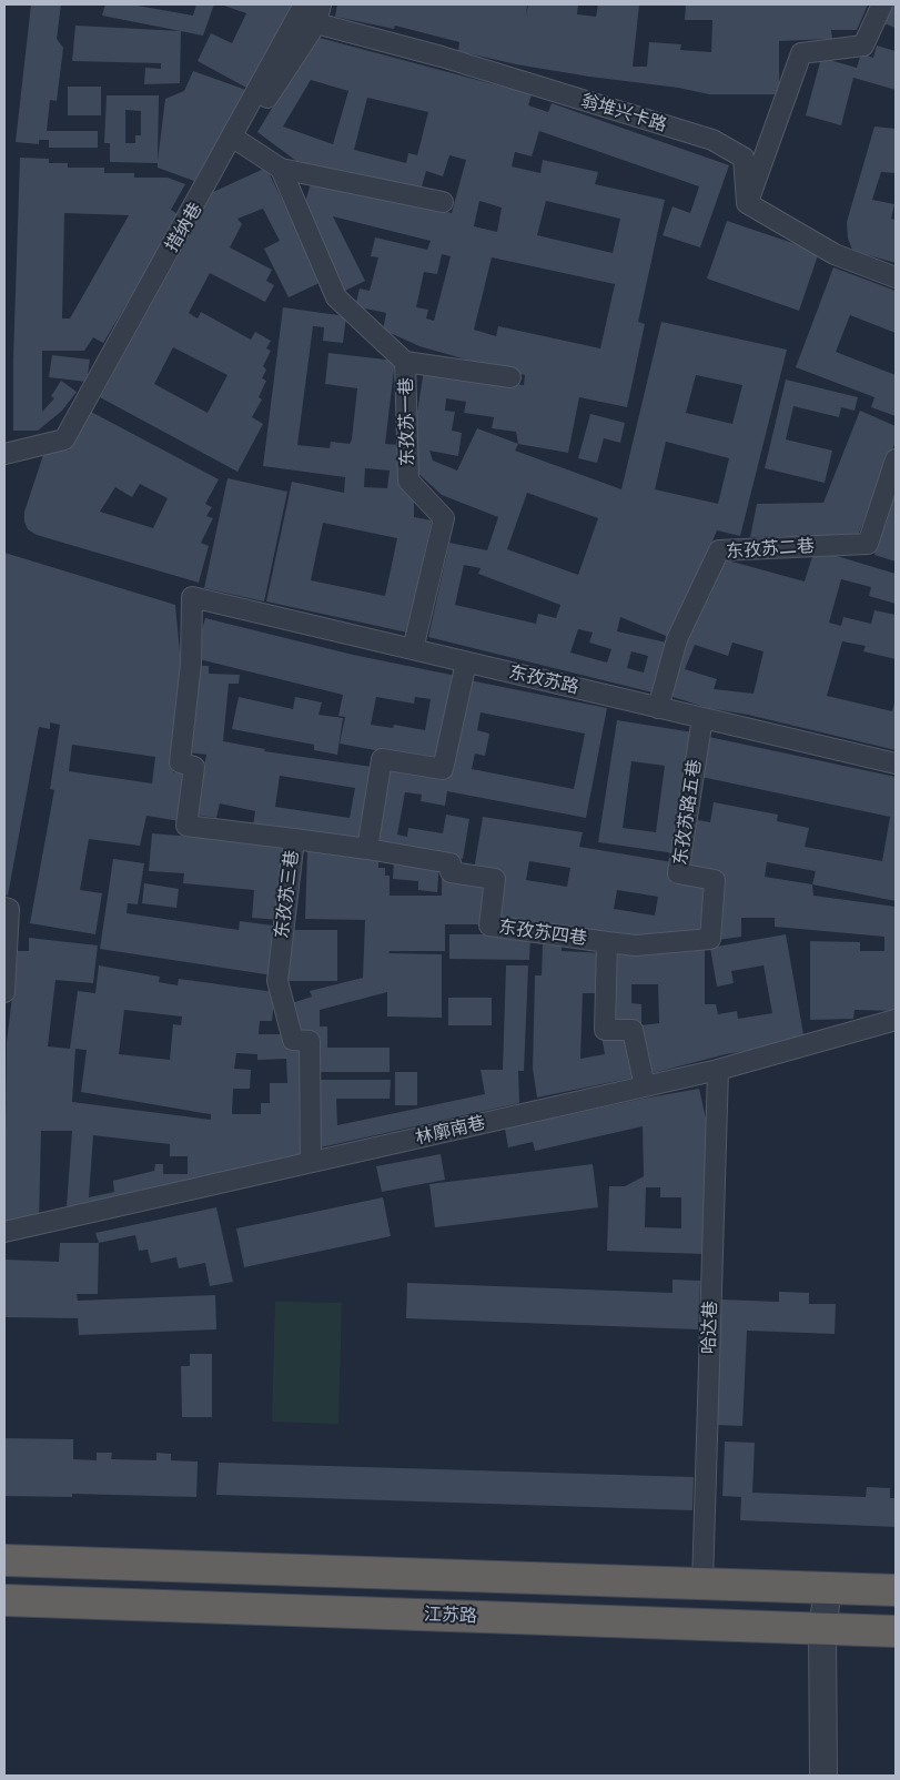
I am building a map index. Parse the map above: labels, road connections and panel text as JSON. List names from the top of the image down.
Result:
{
  "streets": {
    "highway": ["江苏路"],
    "street": [
      "翁堆兴卡路",
      "措纳巷",
      "东孜苏一巷",
      "东孜苏二巷",
      "东孜苏路",
      "东孜苏路五巷",
      "东孜苏三巷",
      "东孜苏四巷",
      "林廓南巷",
      "哈达巷"
    ]
  },
  "crossings": [
    ["翁堆兴卡路", "措纳巷"],
    ["东孜苏一巷", "东孜苏路"],
    ["东孜苏二巷", "东孜苏路"],
    ["东孜苏路", "东孜苏路五巷"],
    ["东孜苏路", "东孜苏三巷"],
    ["东孜苏路五巷", "东孜苏四巷"],
    ["东孜苏三巷", "东孜苏四巷"],
    ["东孜苏三巷", "林廓南巷"],
    ["东孜苏四巷", "林廓南巷"],
    ["林廓南巷", "哈达巷"]
  ]
}
